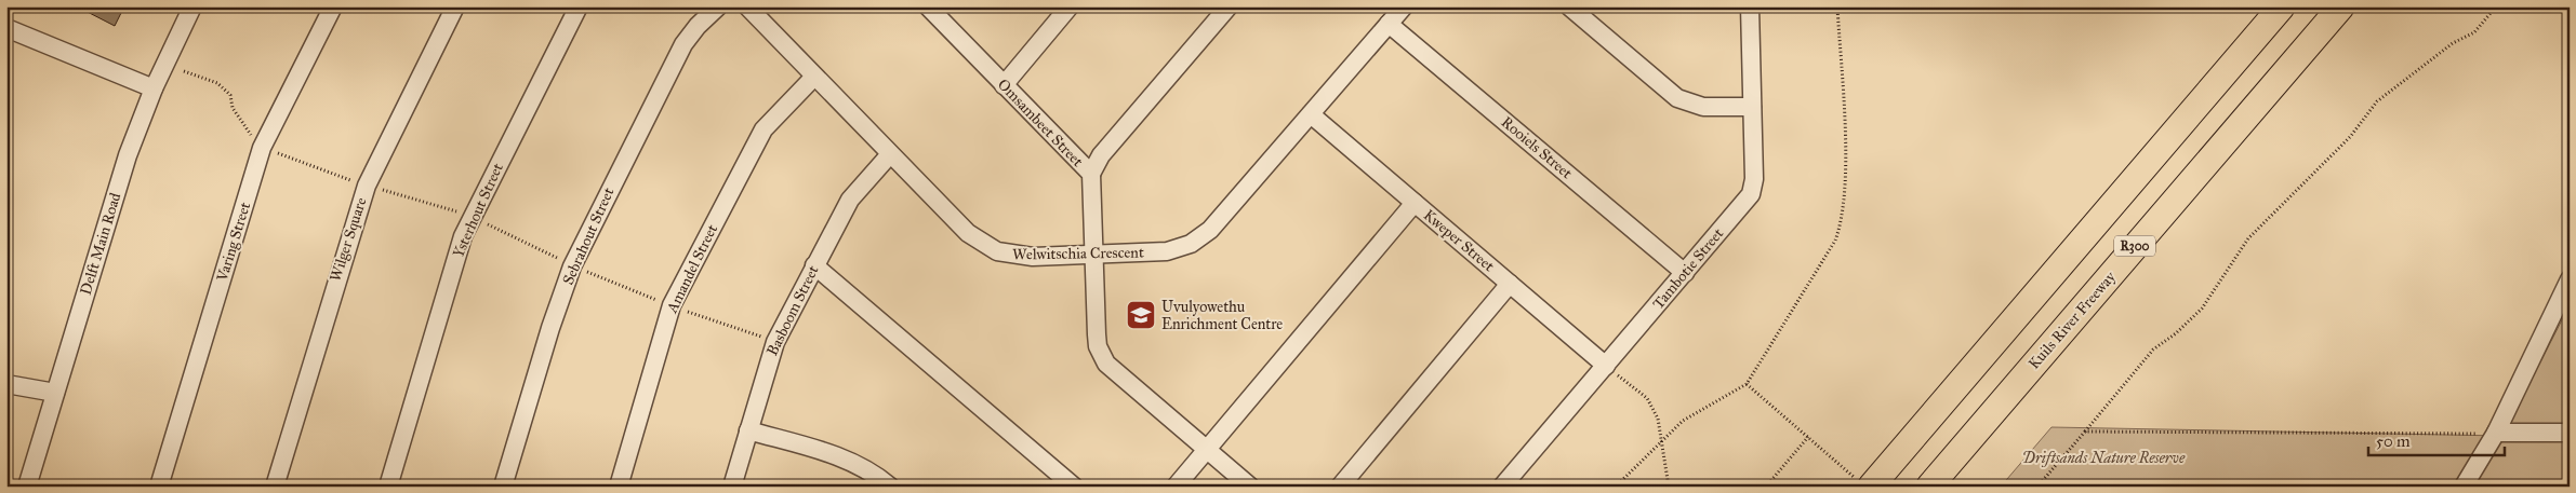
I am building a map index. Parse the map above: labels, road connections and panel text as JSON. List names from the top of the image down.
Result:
{
  "streets": {
    "highway": ["R300", "Kuils River Freeway"],
    "street": [
      "Omsambeet Street",
      "Rooiels Street",
      "Ysterhout Street",
      "Sebrahout Street",
      "Wilger Square",
      "Kweper Street",
      "Varing Street",
      "Delft Main Road",
      "Welwitschia Crescent",
      "Amandel Street",
      "Tambotie Street",
      "Basboom Street"
    ]
  },
  "crossings": [
    ["Omsambeet Street", "Welwitschia Crescent"],
    ["Rooiels Street", "Welwitschia Crescent"],
    ["Rooiels Street", "Tambotie Street"],
    ["Kweper Street", "Welwitschia Crescent"],
    ["Kweper Street", "Tambotie Street"],
    ["Welwitschia Crescent", "Amandel Street"],
    ["Welwitschia Crescent", "Basboom Street"]
  ],
  "parks": ["Driftsands Nature Reserve"],
  "places": {
    "school or university": ["Uvulyowethu Enrichment Centre"]
  },
  "scale_bar": "50 m"
}
